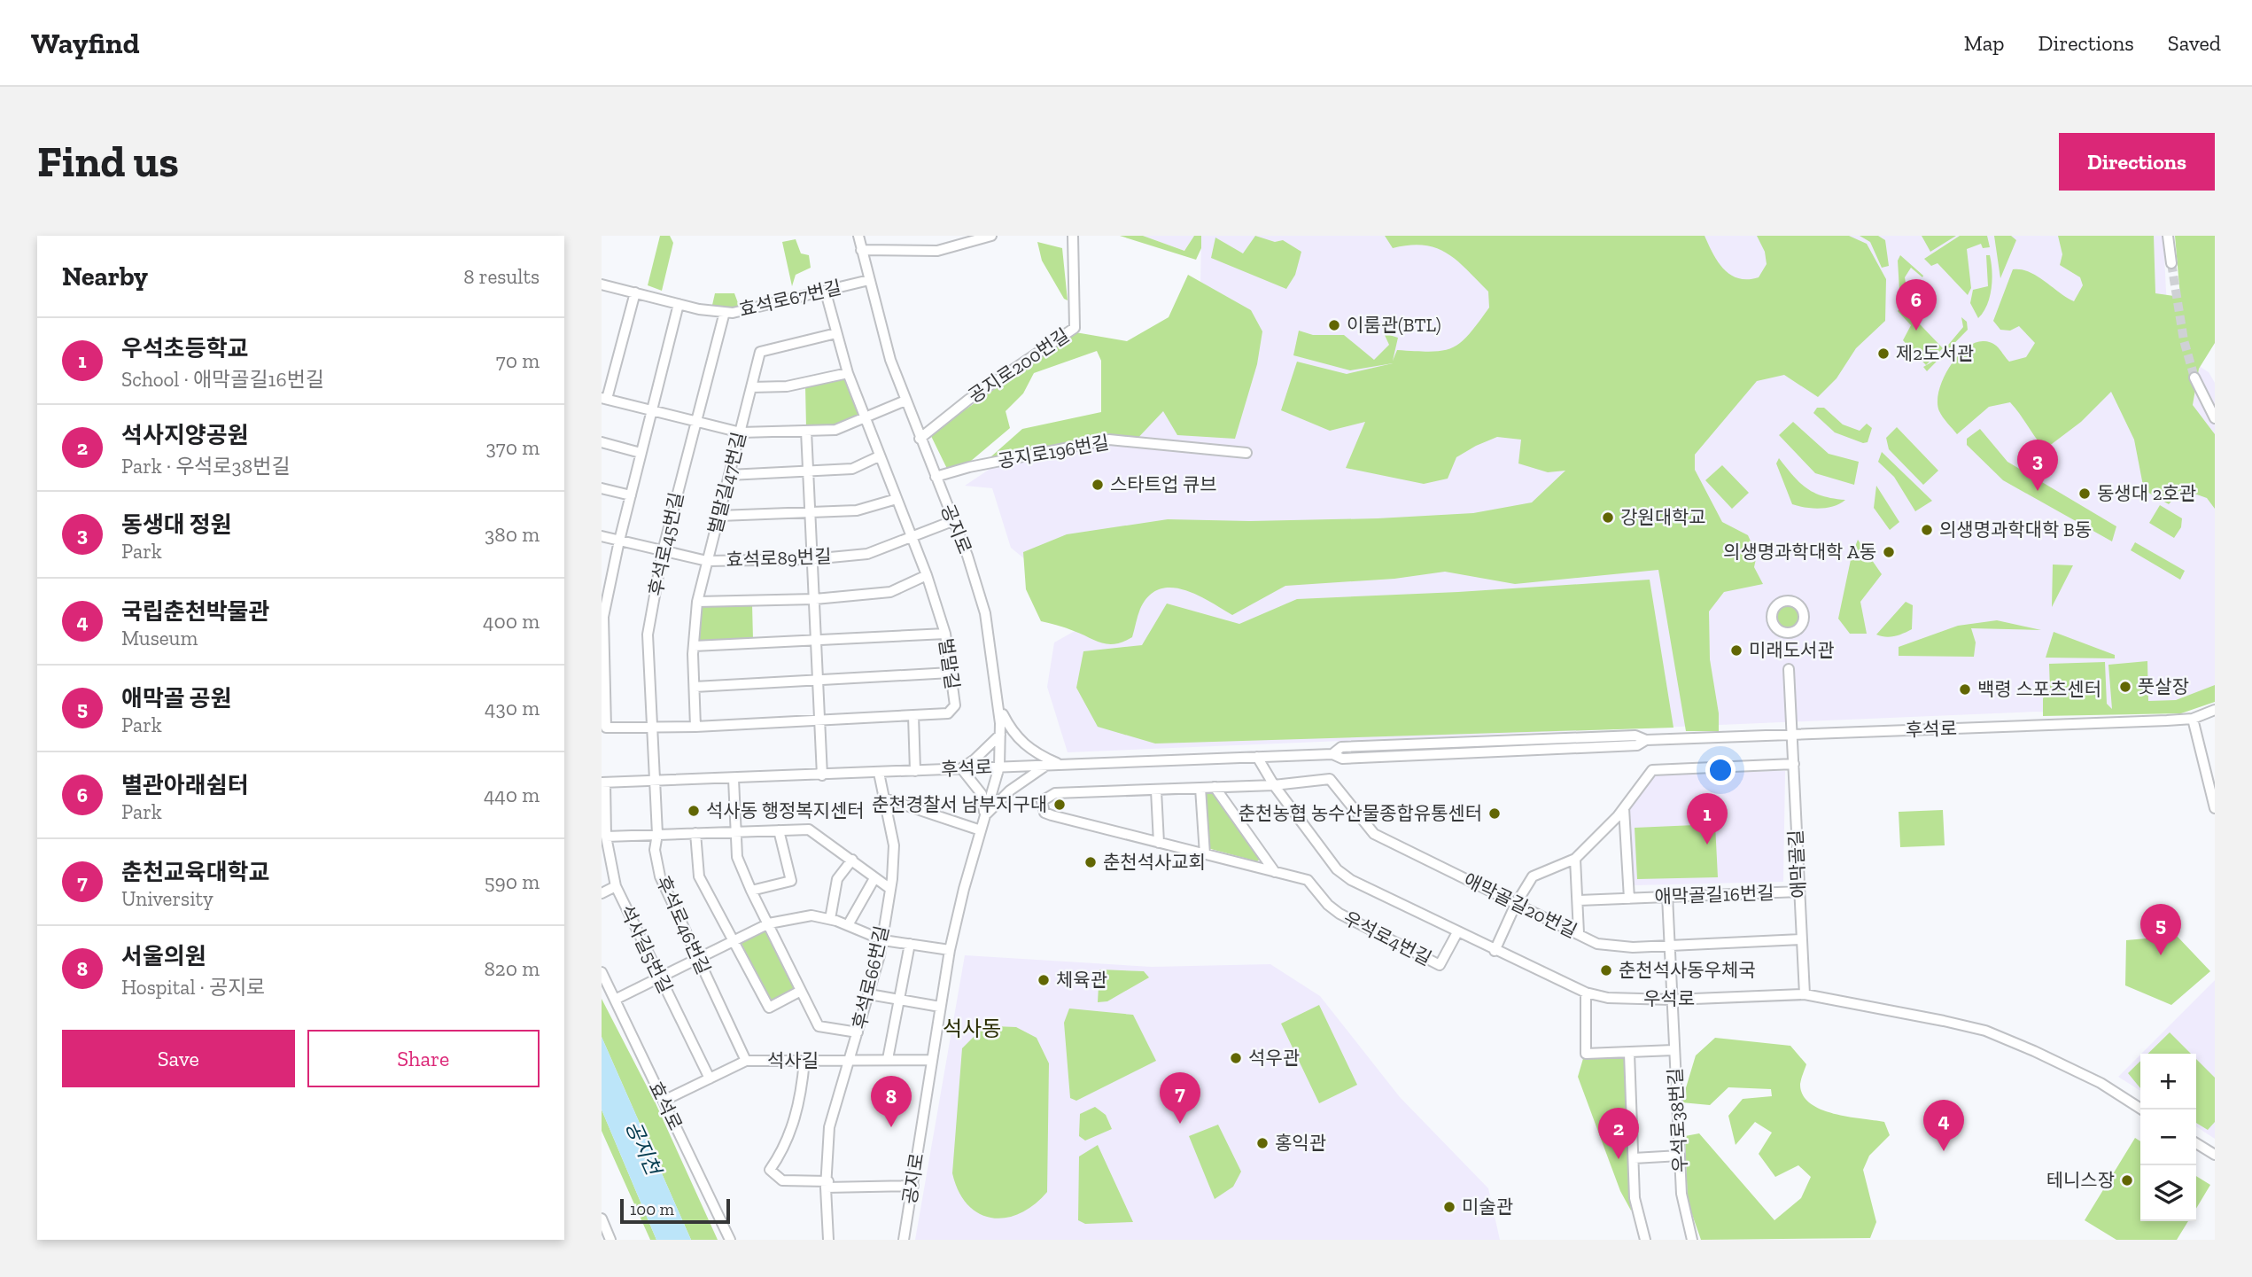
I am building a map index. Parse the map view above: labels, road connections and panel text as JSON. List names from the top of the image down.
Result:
{
  "streets": {
    "street": [
      "효석로67번길",
      "공지로200번길",
      "공지로196번길",
      "벌말길47번길",
      "공지로",
      "후석로45번길",
      "효석로89번길",
      "벌말길",
      "후석로",
      "애막골길",
      "애막골길16번길",
      "애막골길20번길",
      "후석로46번길",
      "우석로4번길",
      "석사길5번길",
      "후석로66번길",
      "우석로",
      "석사길",
      "효석로",
      "우석로38번길"
    ]
  },
  "crossings": [
    ["효석로67번길", "공지로"],
    ["효석로67번길", "후석로45번길"],
    ["효석로67번길", "벌말길"],
    ["공지로200번길", "공지로"],
    ["공지로196번길", "공지로"],
    ["벌말길47번길", "효석로89번길"],
    ["벌말길47번길", "벌말길"],
    ["공지로", "효석로89번길"],
    ["공지로", "후석로"],
    ["공지로", "석사길"],
    ["후석로45번길", "효석로89번길"],
    ["후석로45번길", "벌말길"],
    ["후석로45번길", "후석로"],
    ["후석로45번길", "후석로46번길"],
    ["효석로89번길", "벌말길"],
    ["후석로", "애막골길"],
    ["후석로", "후석로46번길"],
    ["후석로", "석사길5번길"],
    ["후석로", "후석로66번길"],
    ["후석로", "우석로"],
    ["애막골길", "애막골길16번길"],
    ["애막골길", "애막골길20번길"],
    ["애막골길", "우석로"],
    ["애막골길16번길", "우석로38번길"],
    ["애막골길20번길", "우석로4번길"],
    ["애막골길20번길", "우석로"],
    ["애막골길20번길", "우석로38번길"],
    ["후석로46번길", "석사길"],
    ["우석로4번길", "우석로"],
    ["석사길5번길", "석사길"],
    ["후석로66번길", "석사길"],
    ["우석로", "우석로38번길"],
    ["석사길", "효석로"]
  ],
  "districts": ["석사동"],
  "water": ["공지천"],
  "places": [
    "이룸관(BTL)",
    "제2도서관",
    "스타트업 큐브",
    "동생대 2호관",
    "강원대학교",
    "의생명과학대학 B동",
    "의생명과학대학 A동",
    "미래도서관",
    "풋살장",
    "백령 스포츠센터",
    "춘천경찰서 남부지구대",
    "석사동 행정복지센터",
    "춘천농협 농수산물종합유통센터",
    "춘천석사교회",
    "춘천석사동우체국",
    "체육관",
    "석우관",
    "홍익관",
    "테니스장",
    "미술관"
  ],
  "scale_bar": "100 m",
  "page": {
    "header": "Wayfind",
    "nav": ["Map", "Directions", "Saved"],
    "buttons": [
      "Directions",
      ["Save", "Share"]
    ],
    "title": "Find us",
    "heading": ["Nearby", "8 results"],
    "pins": [
      "6",
      "3",
      "1",
      "5",
      "7",
      "8",
      "4",
      "2"
    ],
    "list": [
      {
        "mark": "1",
        "name": "우석초등학교",
        "note": "School · 애막골길16번길",
        "value": "70 m"
      },
      {
        "mark": "2",
        "name": "석사지양공원",
        "note": "Park · 우석로38번길",
        "value": "370 m"
      },
      {
        "mark": "3",
        "name": "동생대 정원",
        "note": "Park",
        "value": "380 m"
      },
      {
        "mark": "4",
        "name": "국립춘천박물관",
        "note": "Museum",
        "value": "400 m"
      },
      {
        "mark": "5",
        "name": "애막골 공원",
        "note": "Park",
        "value": "430 m"
      },
      {
        "mark": "6",
        "name": "별관아래쉼터",
        "note": "Park",
        "value": "440 m"
      },
      {
        "mark": "7",
        "name": "춘천교육대학교",
        "note": "University",
        "value": "590 m"
      },
      {
        "mark": "8",
        "name": "서울의원",
        "note": "Hospital · 공지로",
        "value": "820 m"
      }
    ],
    "map_buttons": ["+", "−"],
    "scale": "100 m"
  }
}
